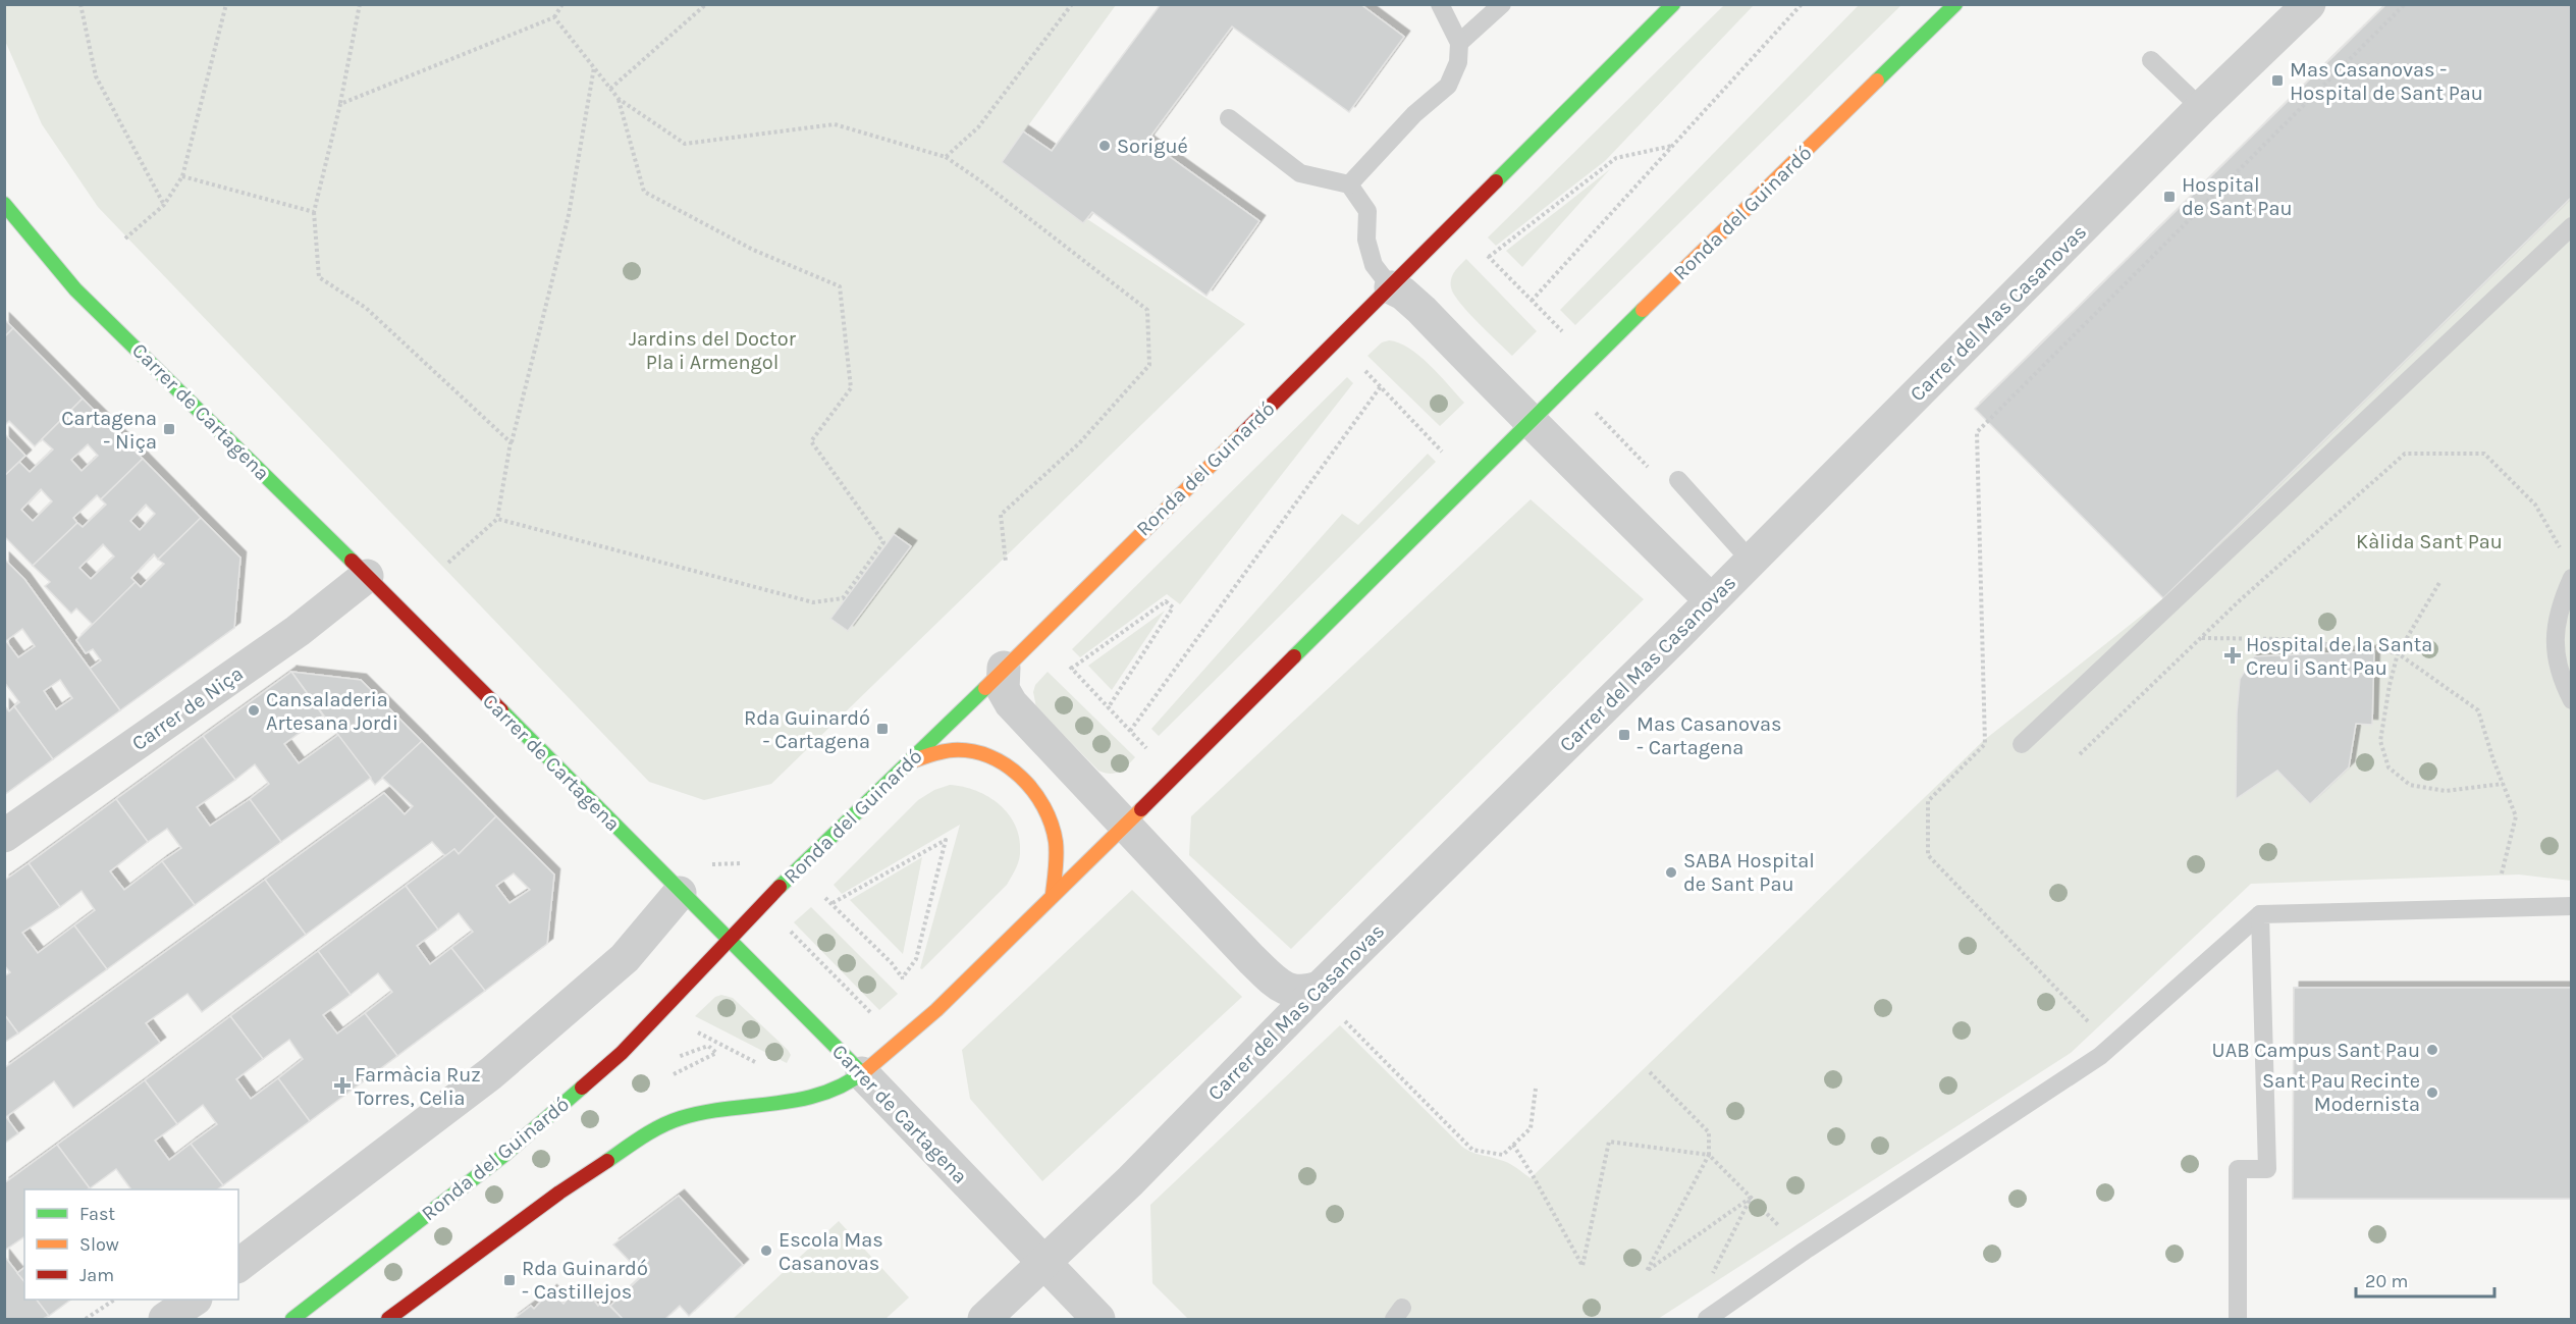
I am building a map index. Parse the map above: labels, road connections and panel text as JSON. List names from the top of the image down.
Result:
{
  "streets": {
    "main road": ["Ronda del Guinardó", "Carrer de Cartagena"],
    "street": ["Carrer del Mas Casanovas", "Carrer de Niça"]
  },
  "crossings": [
    ["Ronda del Guinardó", "Carrer de Cartagena"],
    ["Carrer del Mas Casanovas", "Carrer de Cartagena"],
    ["Carrer de Cartagena", "Carrer de Niça"]
  ],
  "parks": ["Jardins del Doctor Pla i Armengol", "Kàlida Sant Pau"],
  "places": {
    "transit": [
      "Mas Casanovas - Hospital de Sant Pau",
      "Hospital de Sant Pau",
      "Cartagena - Niça",
      "Rda Guinardó - Cartagena",
      "Mas Casanovas - Cartagena",
      "Rda Guinardó - Castillejos"
    ],
    "other": [
      "Sorigué",
      "Cansaladeria Artesana Jordi",
      "SABA Hospital de Sant Pau",
      "UAB Campus Sant Pau",
      "Sant Pau Recinte Modernista",
      "Escola Mas Casanovas"
    ],
    "health": ["Hospital de la Santa Creu i Sant Pau", "Farmàcia Ruz Torres, Celia"]
  },
  "legend": ["Fast", "Slow", "Jam"],
  "scale_bar": "20 m"
}
